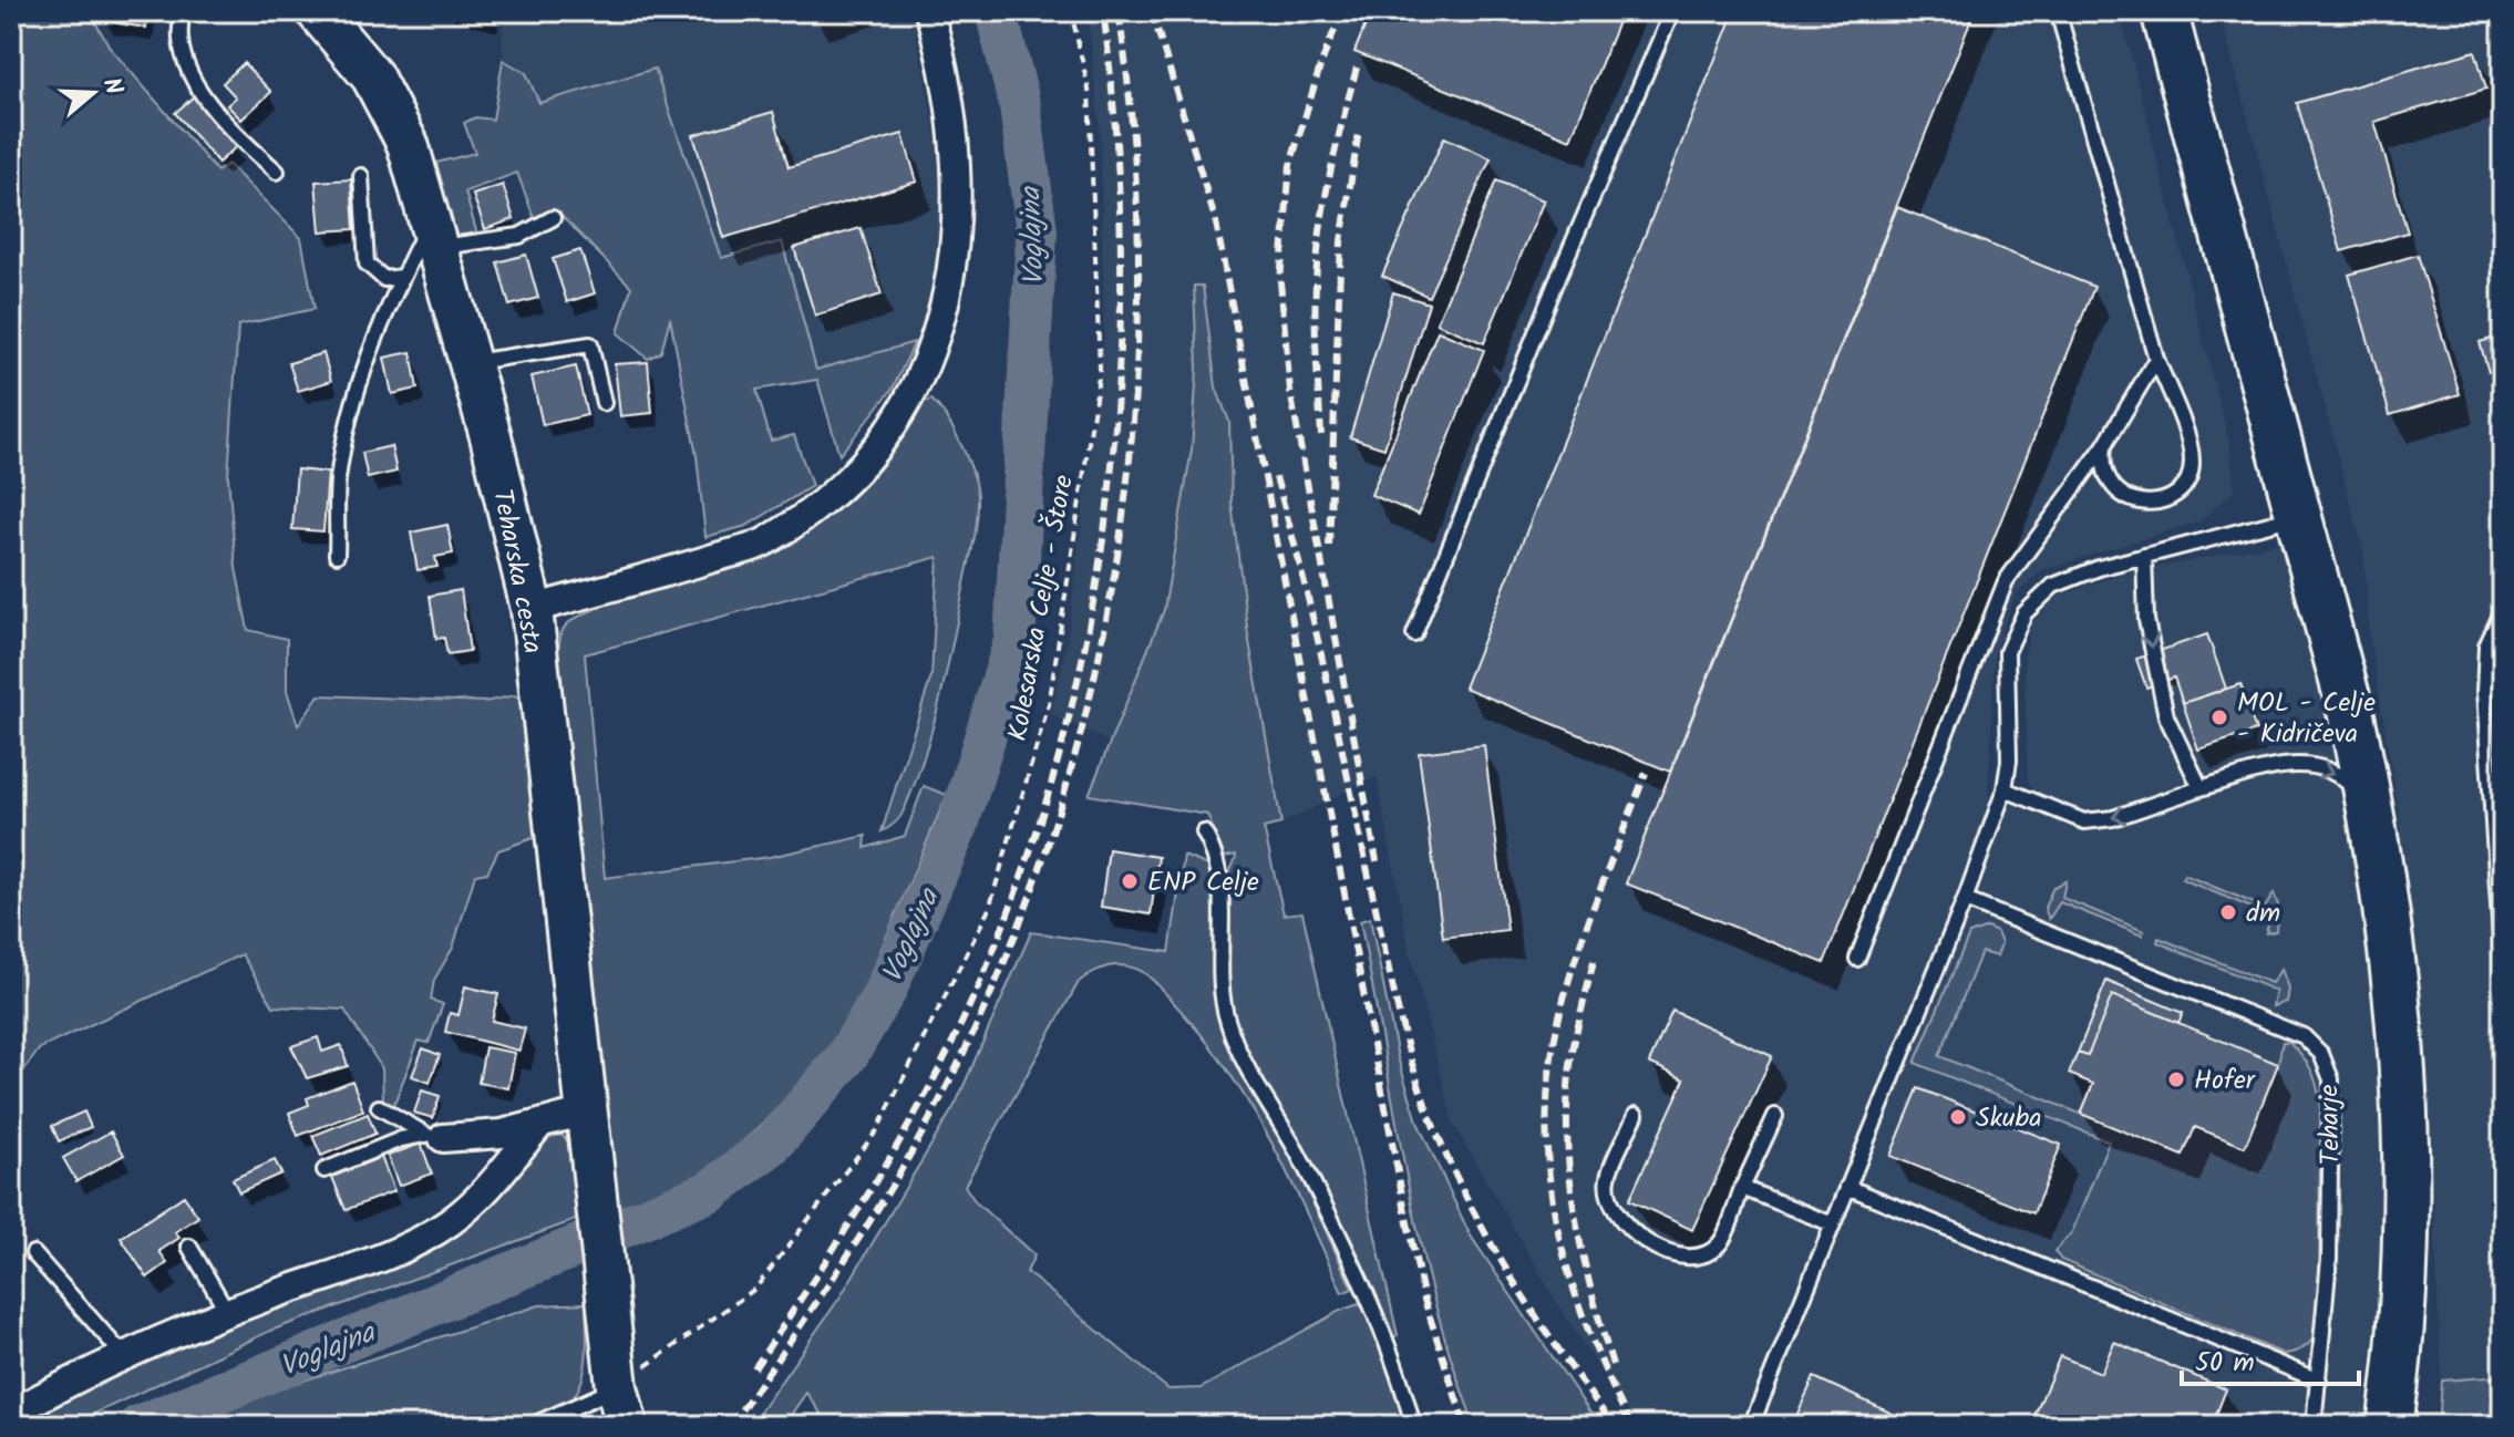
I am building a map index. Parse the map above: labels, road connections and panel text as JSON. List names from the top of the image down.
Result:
{
  "streets": {
    "street": ["Teharska cesta"],
    "lane": ["Teharje"],
    "path": ["Kolesarska Celje - Štore"]
  },
  "crossings": [
    ["Teharska cesta", "Kolesarska Celje - Štore"]
  ],
  "water": ["Voglajna"],
  "places": [
    "MOL - Celje - Kidričeva",
    "ENP Celje",
    "dm",
    "Hofer",
    "Skuba"
  ],
  "scale_bar": "50 m",
  "north": "right"
}
